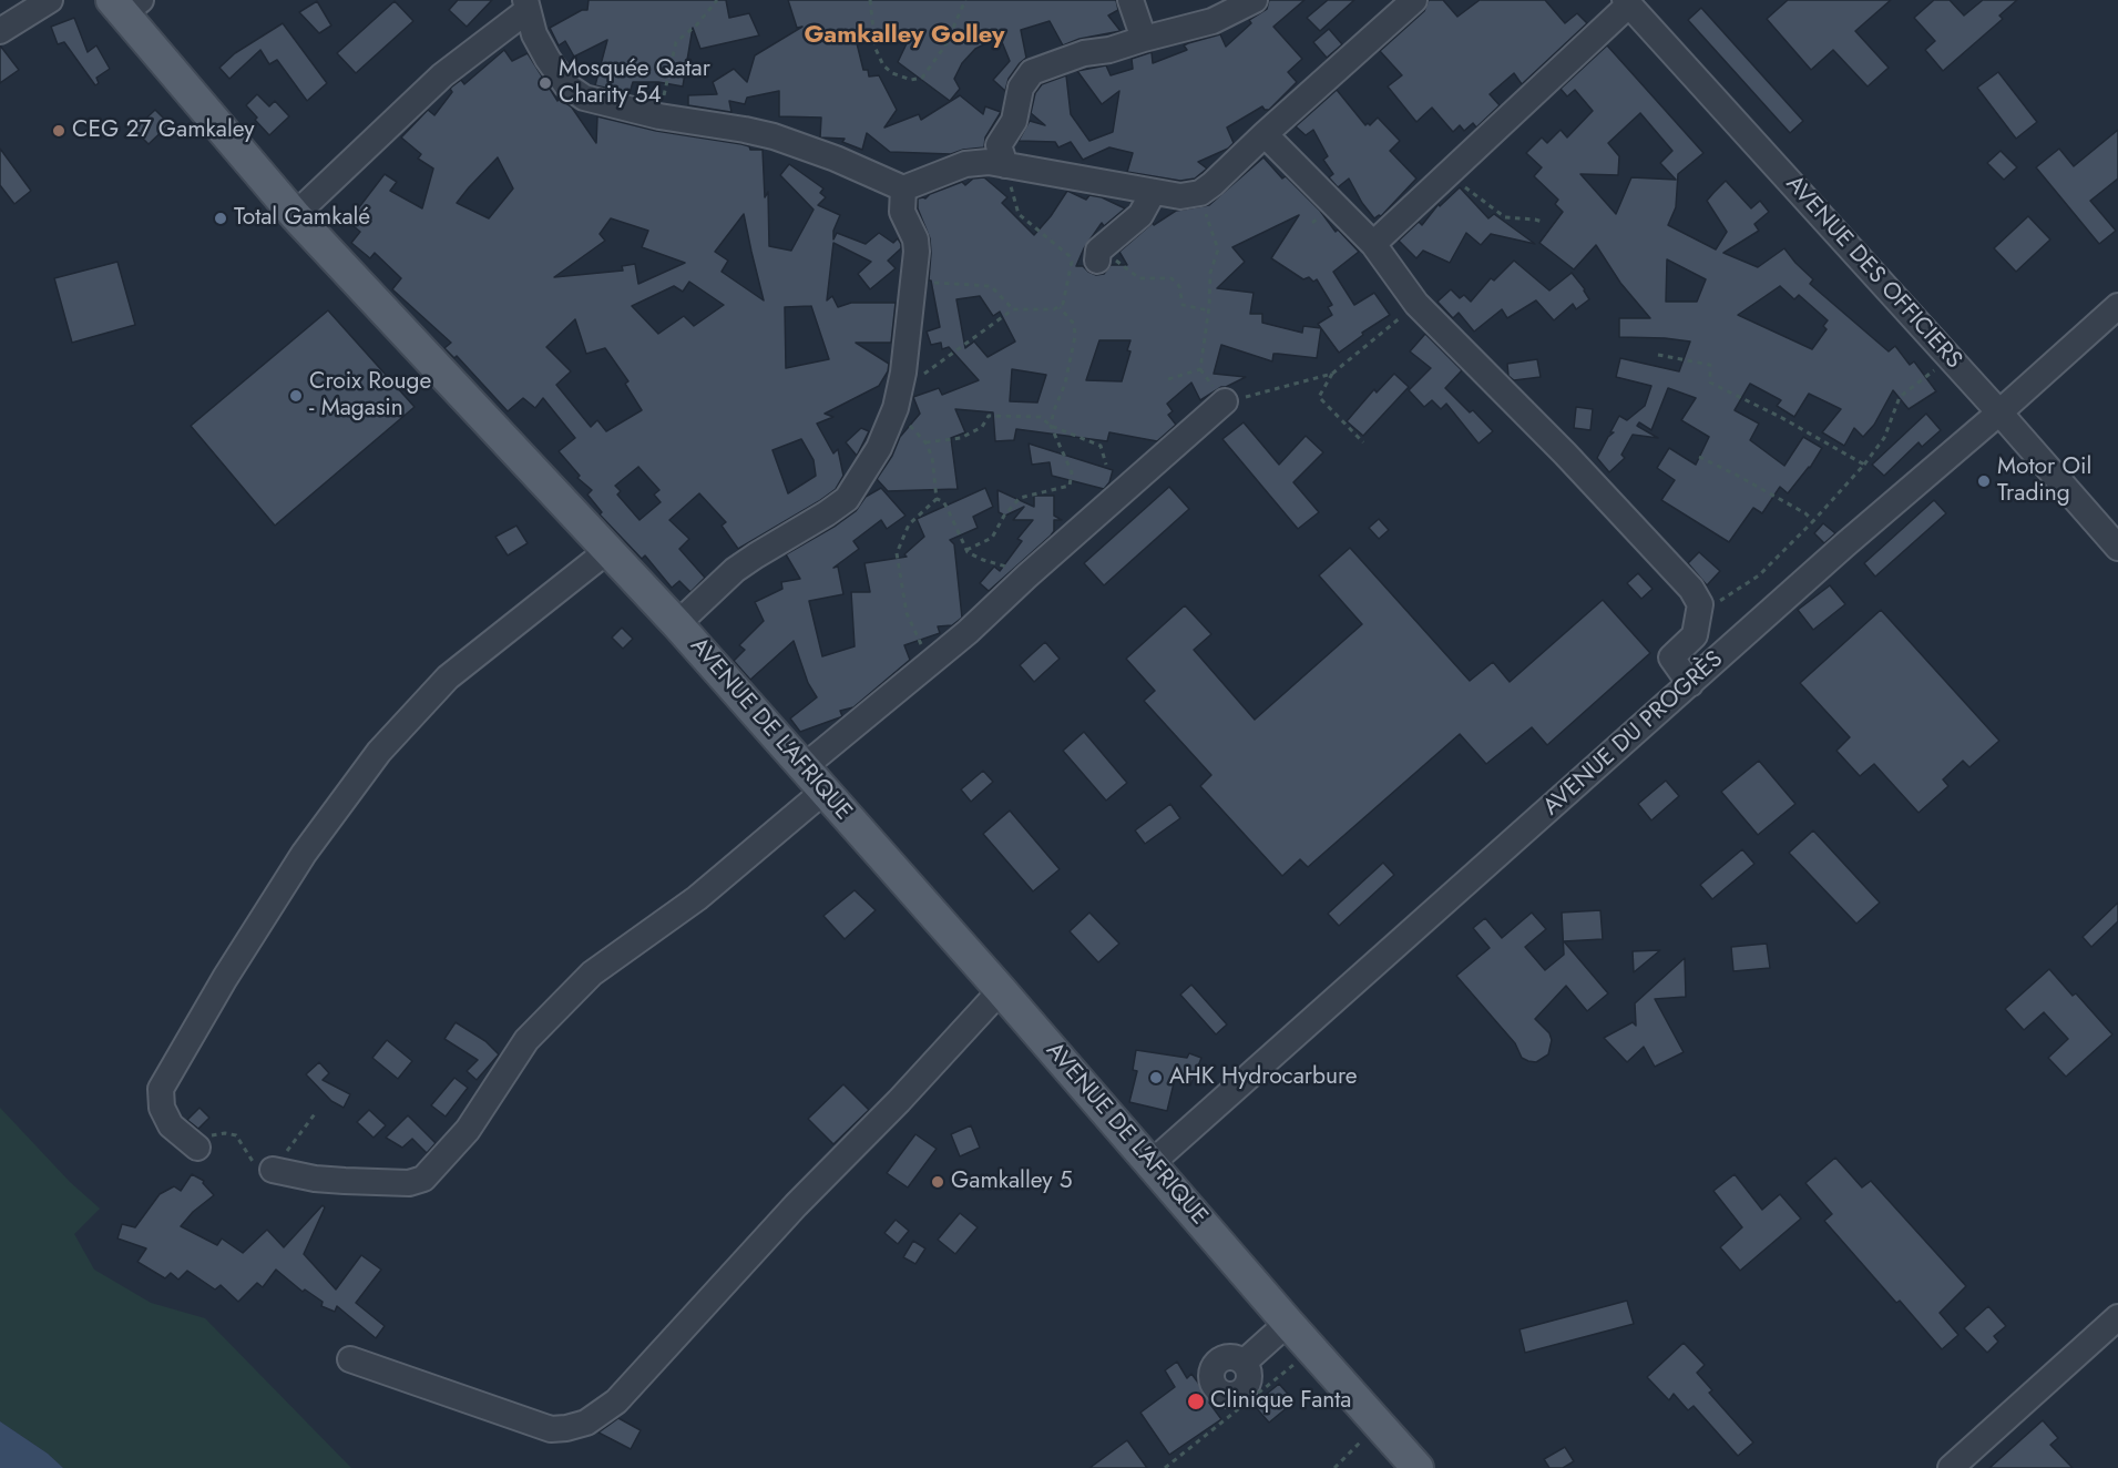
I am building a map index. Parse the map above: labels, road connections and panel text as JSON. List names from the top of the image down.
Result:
{
  "streets": {
    "main road": ["AVENUE DE L'AFRIQUE"],
    "street": ["AVENUE DES OFFICIERS", "AVENUE DU PROGRÈS"]
  },
  "crossings": [
    ["AVENUE DES OFFICIERS", "AVENUE DU PROGRÈS"],
    ["AVENUE DE L'AFRIQUE", "AVENUE DU PROGRÈS"]
  ],
  "districts": ["Gamkalley Golley"],
  "places": [
    "Mosquée Qatar Charity 54",
    "CEG 27 Gamkaley",
    "Total Gamkalé",
    "Croix Rouge - Magasin",
    "Motor Oil Trading",
    "AHK Hydrocarbure",
    "Gamkalley 5",
    "Clinique Fanta"
  ]
}
